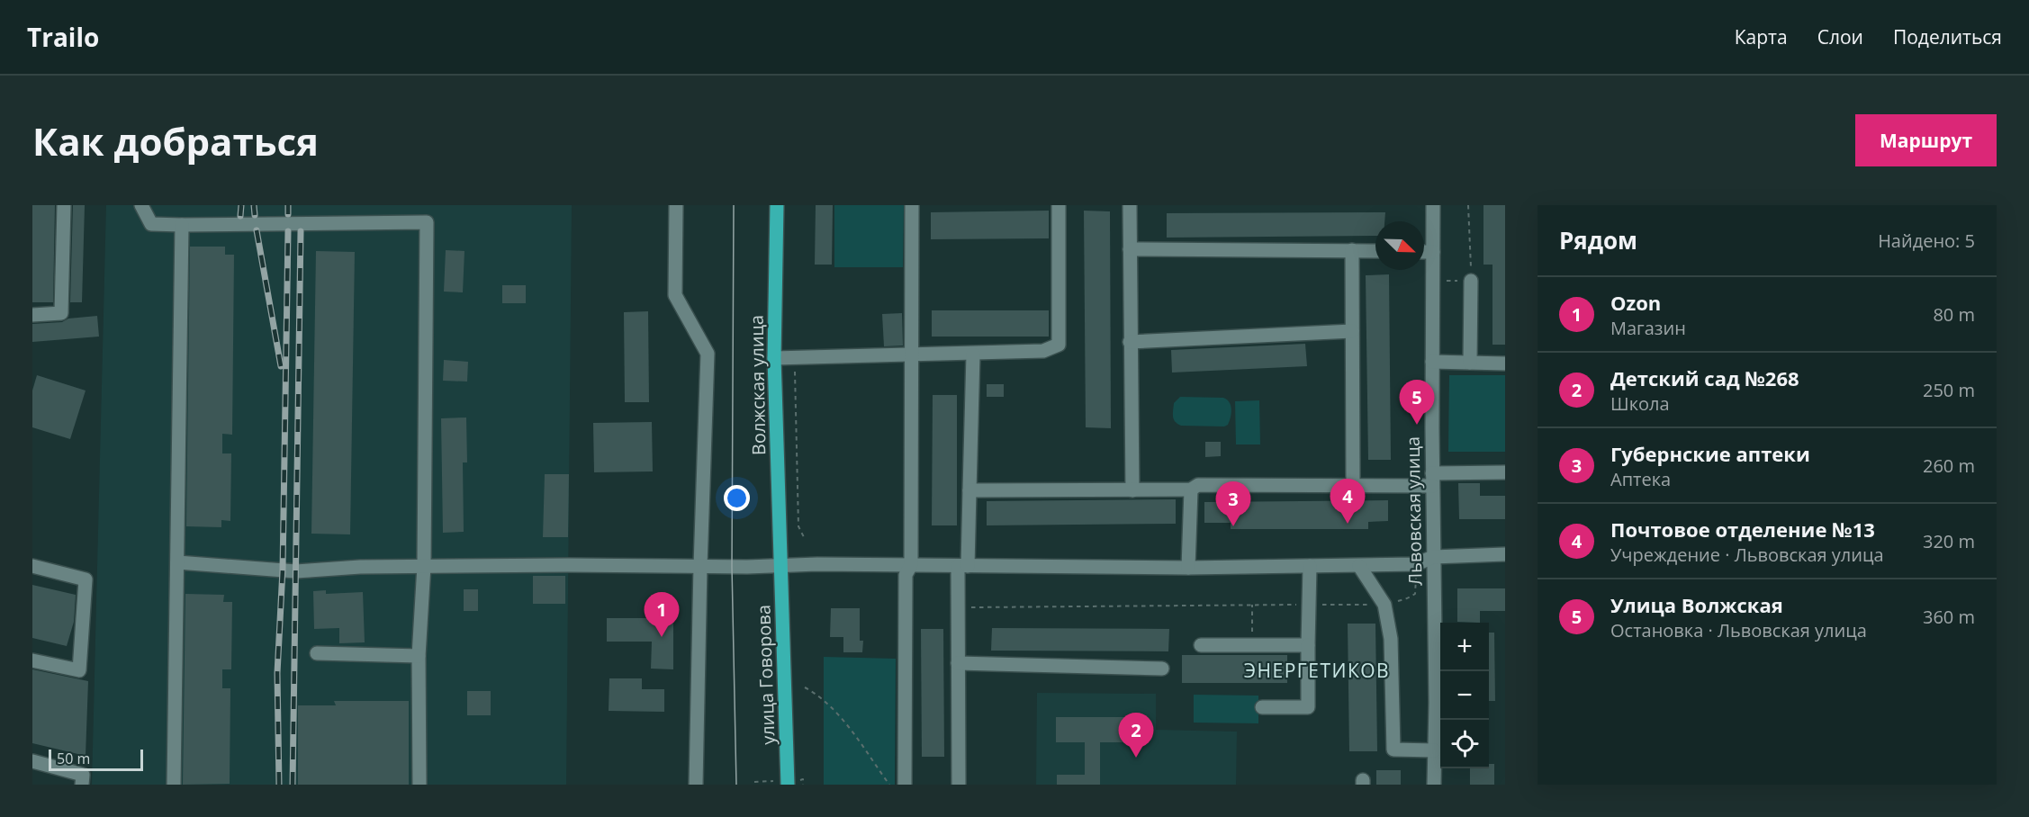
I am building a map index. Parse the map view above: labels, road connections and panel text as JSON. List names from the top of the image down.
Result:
{
  "streets": {
    "main road": ["Волжская улица", "улица Говорова"],
    "street": ["Львовская улица"]
  },
  "crossings": [
    ["Волжская улица", "улица Говорова"]
  ],
  "districts": ["ЭНЕРГЕТИКОВ"],
  "scale_bar": "50 m",
  "north": "bottom right",
  "page": {
    "header": "Trailo",
    "nav": ["Карта", "Слои", "Поделиться"],
    "buttons": "Маршрут",
    "title": "Как добраться",
    "heading": ["Рядом", "Найдено: 5"],
    "list": [
      {
        "mark": "1",
        "name": "Ozon",
        "note": "Магазин",
        "value": "80 m"
      },
      {
        "mark": "2",
        "name": "Детский сад №268",
        "note": "Школа",
        "value": "250 m"
      },
      {
        "mark": "3",
        "name": "Губернские аптеки",
        "note": "Аптека",
        "value": "260 m"
      },
      {
        "mark": "4",
        "name": "Почтовое отделение №13",
        "note": "Учреждение · Львовская улица",
        "value": "320 m"
      },
      {
        "mark": "5",
        "name": "Улица Волжская",
        "note": "Остановка · Львовская улица",
        "value": "360 m"
      }
    ],
    "pins": [
      "5",
      "4",
      "3",
      "1",
      "2"
    ],
    "map_buttons": ["+", "−"],
    "scale": "50 m"
  }
}
